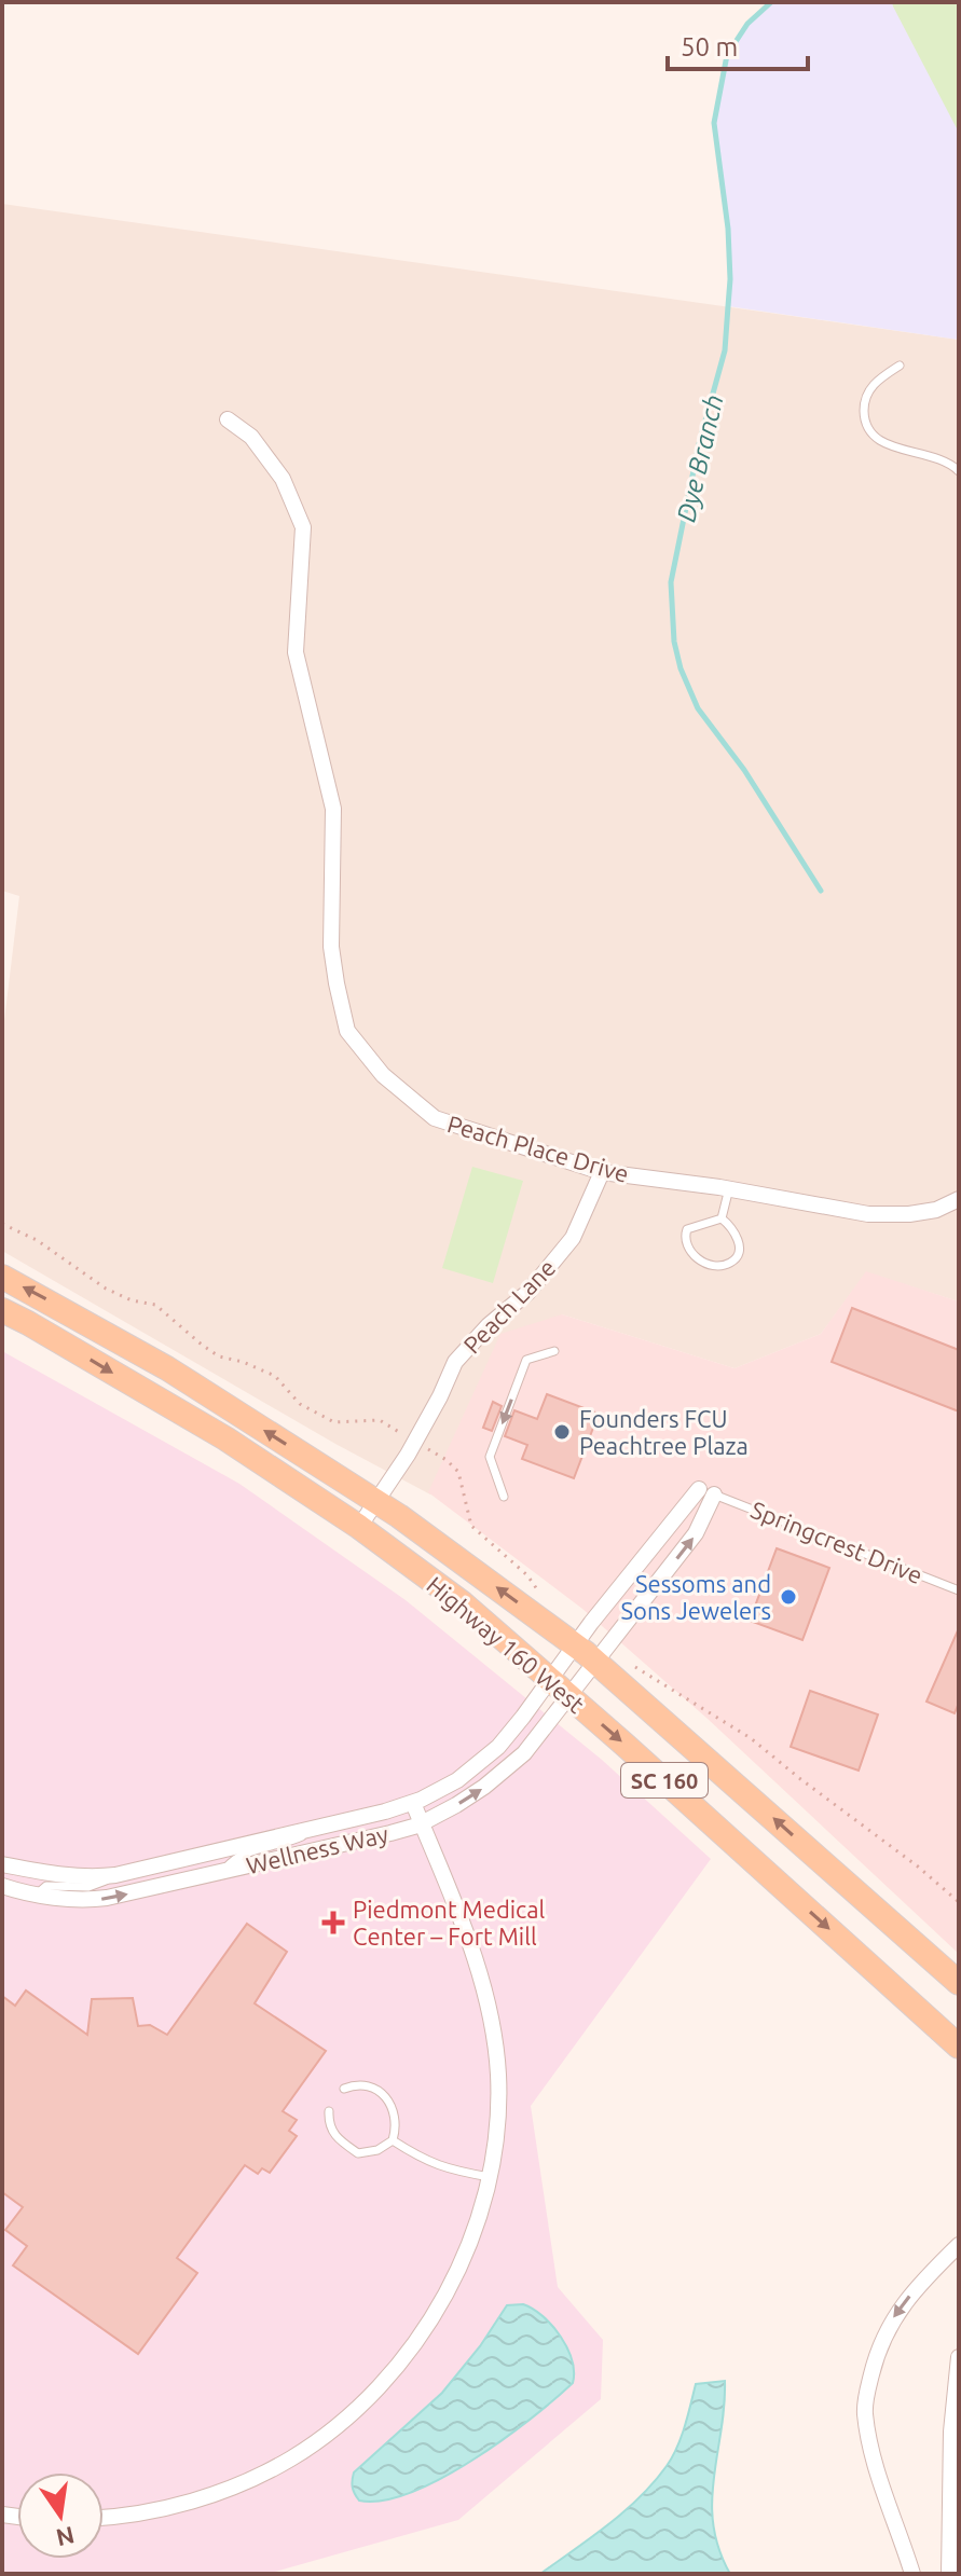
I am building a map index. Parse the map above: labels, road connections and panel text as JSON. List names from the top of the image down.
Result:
{
  "streets": {
    "main road": ["Highway 160 West", "SC 160"],
    "street": ["Peach Place Drive", "Peach Lane", "Wellness Way"],
    "lane": ["Springcrest Drive"]
  },
  "crossings": [
    ["Peach Place Drive", "Peach Lane"],
    ["Peach Lane", "Highway 160 West"],
    ["Highway 160 West", "Wellness Way"]
  ],
  "water": ["Dye Branch"],
  "places": {
    "other": ["Founders FCU Peachtree Plaza", "Sessoms and Sons Jewelers"],
    "health": ["Piedmont Medical Center – Fort Mill"]
  },
  "scale_bar": "50 m",
  "north": "bottom"
}
